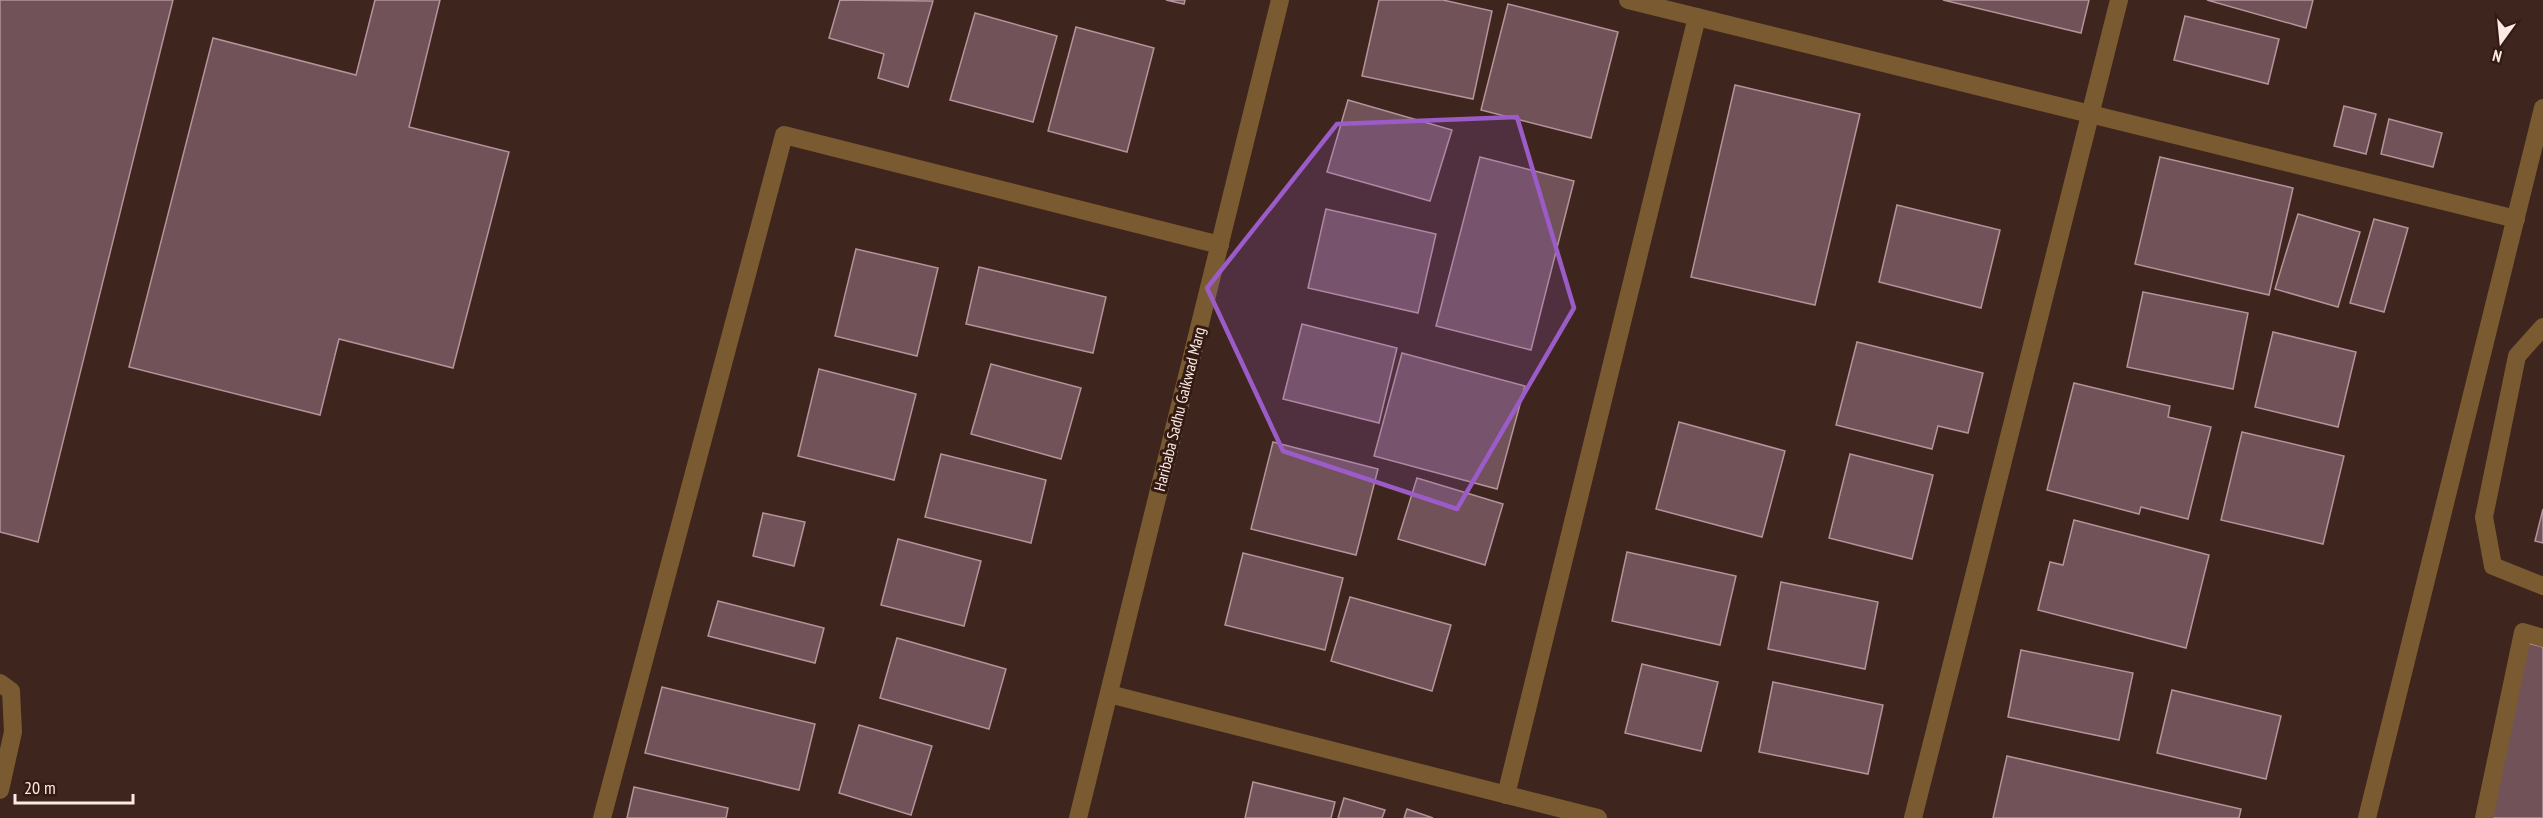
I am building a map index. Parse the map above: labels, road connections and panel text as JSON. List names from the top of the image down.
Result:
{
  "streets": {
    "lane": ["Haribaba Sadhu Gaikwad Marg"]
  },
  "scale_bar": "20 m",
  "north": "bottom"
}
